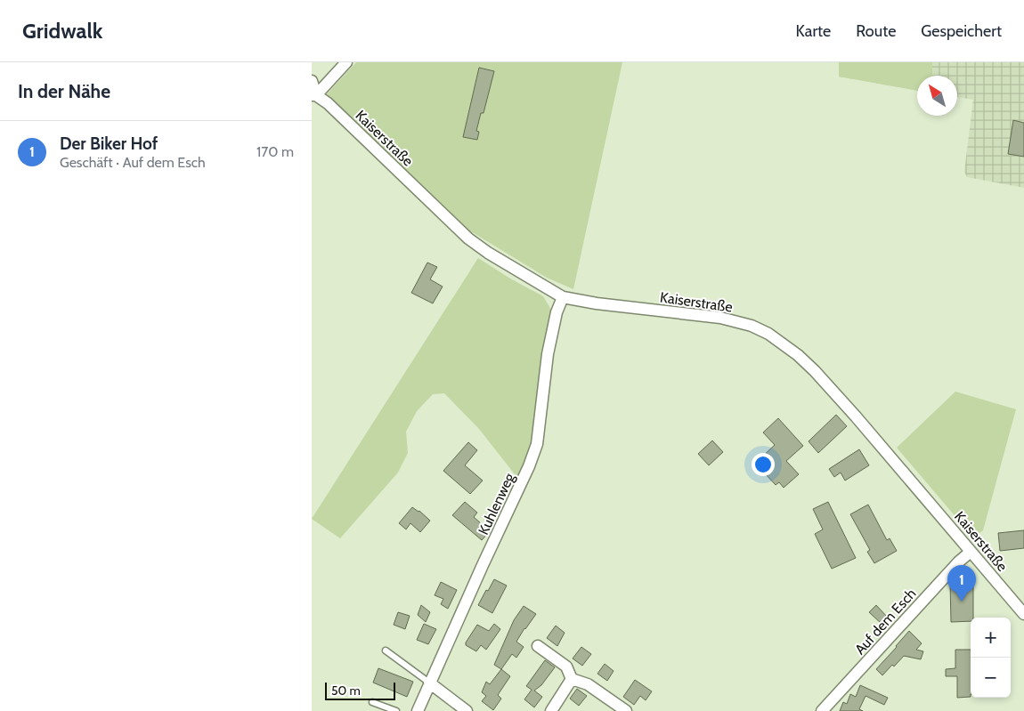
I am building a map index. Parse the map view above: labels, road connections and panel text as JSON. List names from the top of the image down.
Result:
{
  "streets": {
    "street": ["Kaiserstraße", "Kuhlenweg", "Auf dem Esch"]
  },
  "crossings": [
    ["Kaiserstraße", "Kuhlenweg"],
    ["Kaiserstraße", "Auf dem Esch"]
  ],
  "scale_bar": "50 m",
  "north": "top left",
  "page": {
    "header": "Gridwalk",
    "nav": ["Karte", "Route", "Gespeichert"],
    "heading": "In der Nähe",
    "list": [
      {
        "mark": "1",
        "name": "Der Biker Hof",
        "note": "Geschäft · Auf dem Esch",
        "value": "170 m"
      }
    ],
    "pins": "1",
    "map_buttons": ["+", "−"],
    "scale": "50 m"
  }
}
